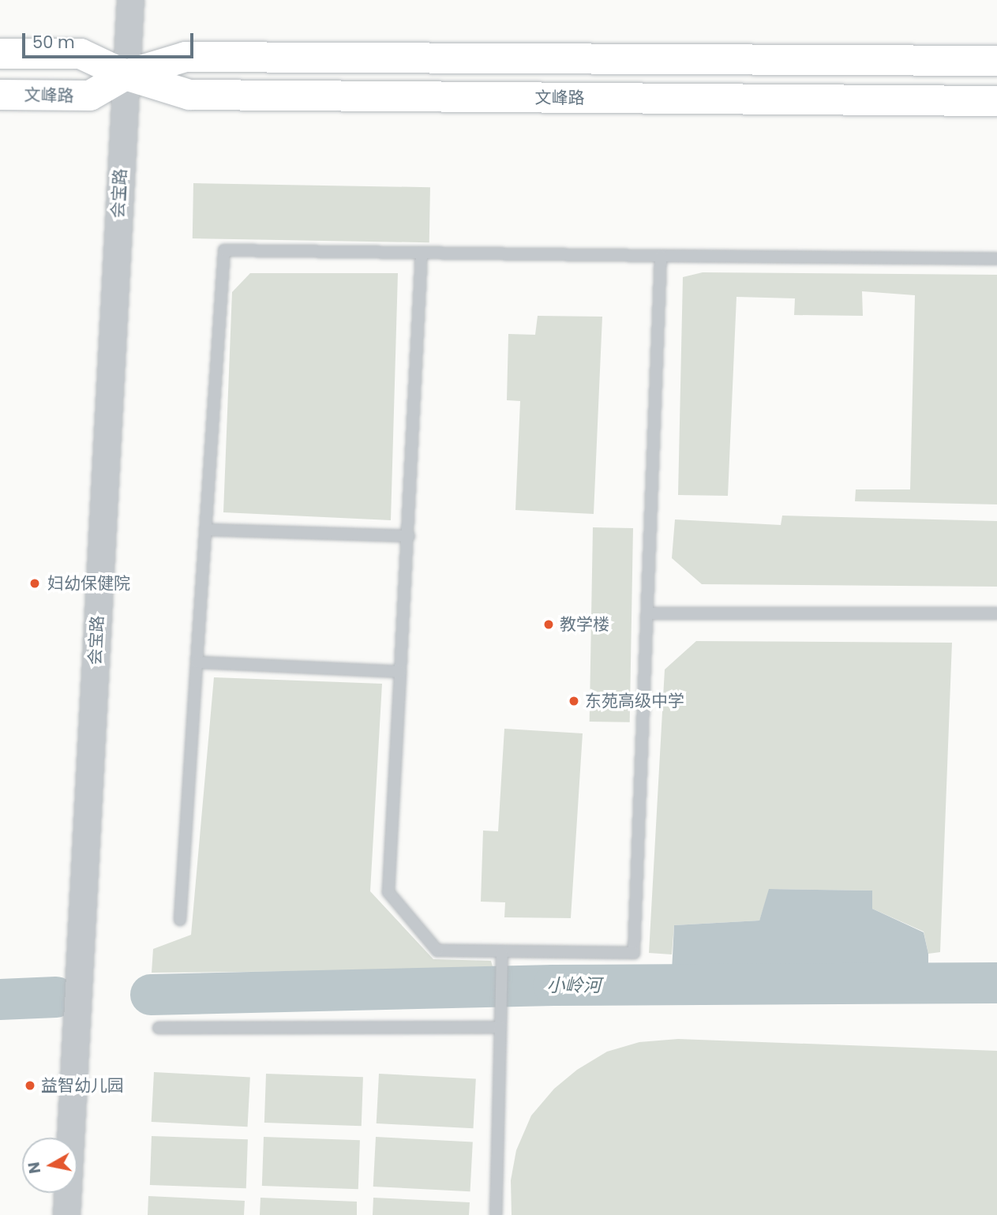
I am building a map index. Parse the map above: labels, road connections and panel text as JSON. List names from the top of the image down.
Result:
{
  "streets": {
    "main road": ["文峰路"],
    "street": ["会宝路"]
  },
  "crossings": [
    ["文峰路", "会宝路"]
  ],
  "water": ["小岭河"],
  "places": [
    "妇幼保健院",
    "教学楼",
    "东苑高级中学",
    "益智幼儿园"
  ],
  "scale_bar": "50 m",
  "north": "left"
}
